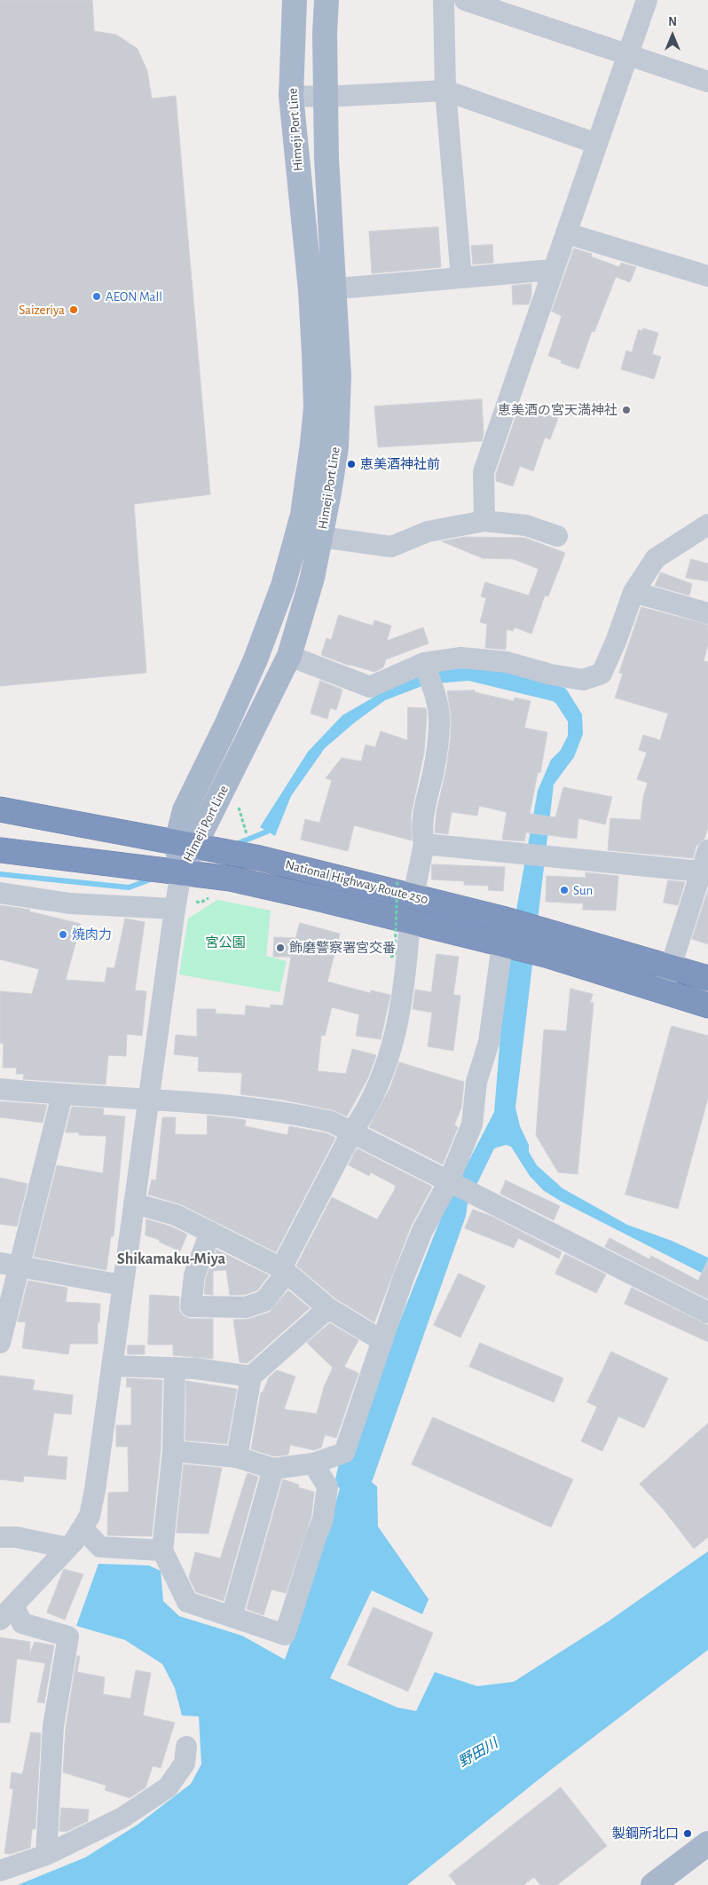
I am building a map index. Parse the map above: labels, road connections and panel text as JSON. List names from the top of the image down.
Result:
{
  "streets": {
    "highway": ["National Highway Route 250"],
    "main road": ["Himeji Port Line"]
  },
  "crossings": [
    ["Himeji Port Line", "National Highway Route 250"]
  ],
  "districts": ["Shikamaku-Miya"],
  "water": ["野田川"],
  "parks": ["宮公園"],
  "places": [
    "AEON Mall",
    "Saizeriya",
    "恵美酒の宮天満神社",
    "恵美酒神社前",
    "Sun",
    "焼肉力",
    "飾磨警察署宮交番",
    "製鋼所北口"
  ],
  "north": "top"
}
